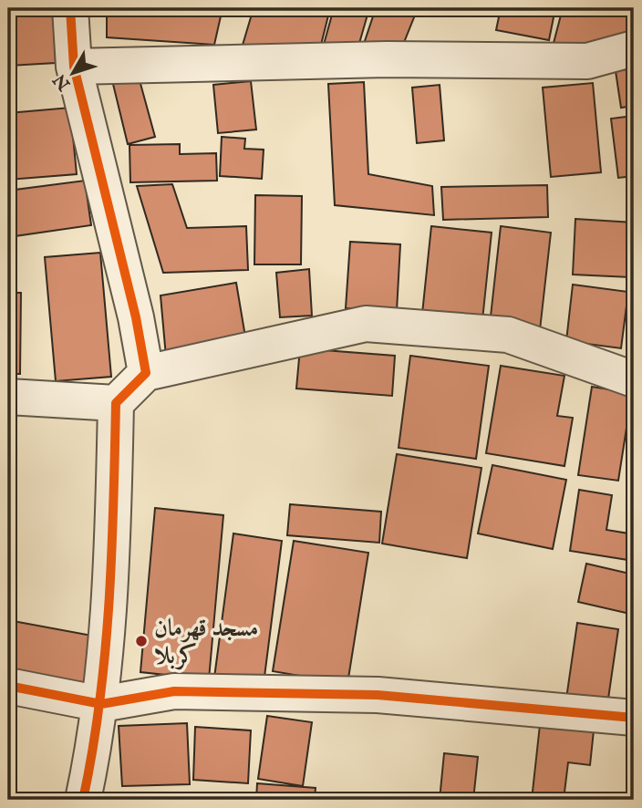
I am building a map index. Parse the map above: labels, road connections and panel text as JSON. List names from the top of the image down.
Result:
{
  "places": ["مسجد قهرمان کربلا"],
  "north": "bottom left"
}
